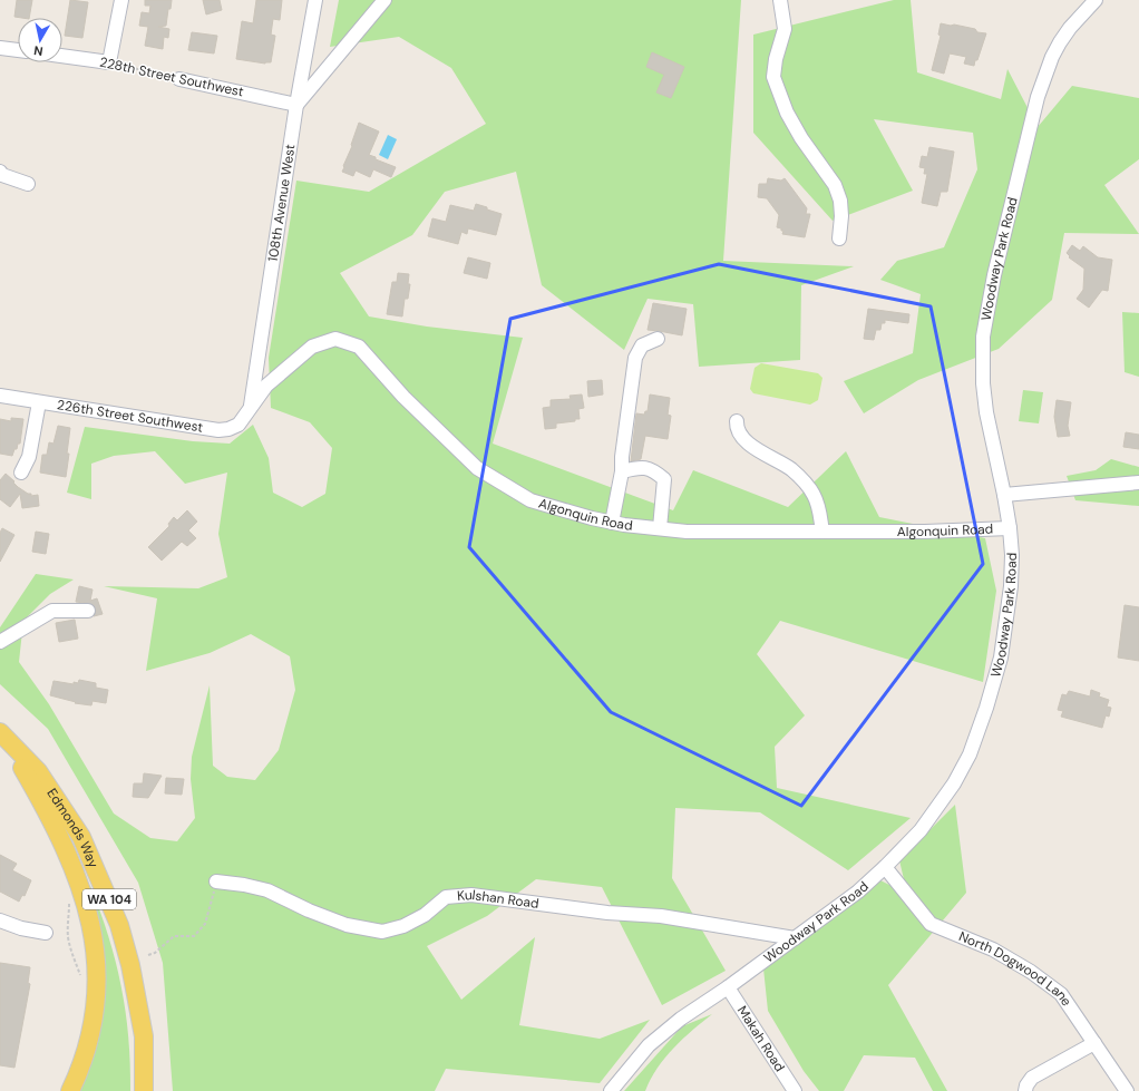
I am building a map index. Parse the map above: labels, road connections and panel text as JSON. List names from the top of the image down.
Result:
{
  "streets": {
    "main road": ["Edmonds Way", "WA 104"],
    "street": [
      "228th Street Southwest",
      "108th Avenue West",
      "Woodway Park Road",
      "226th Street Southwest",
      "Algonquin Road",
      "Kulshan Road",
      "North Dogwood Lane",
      "Makah Road"
    ]
  },
  "crossings": [
    ["228th Street Southwest", "108th Avenue West"],
    ["108th Avenue West", "226th Street Southwest"],
    ["108th Avenue West", "Algonquin Road"],
    ["Woodway Park Road", "Algonquin Road"],
    ["Woodway Park Road", "Kulshan Road"],
    ["Woodway Park Road", "North Dogwood Lane"],
    ["Woodway Park Road", "Makah Road"],
    ["226th Street Southwest", "Algonquin Road"]
  ],
  "north": "bottom"
}
